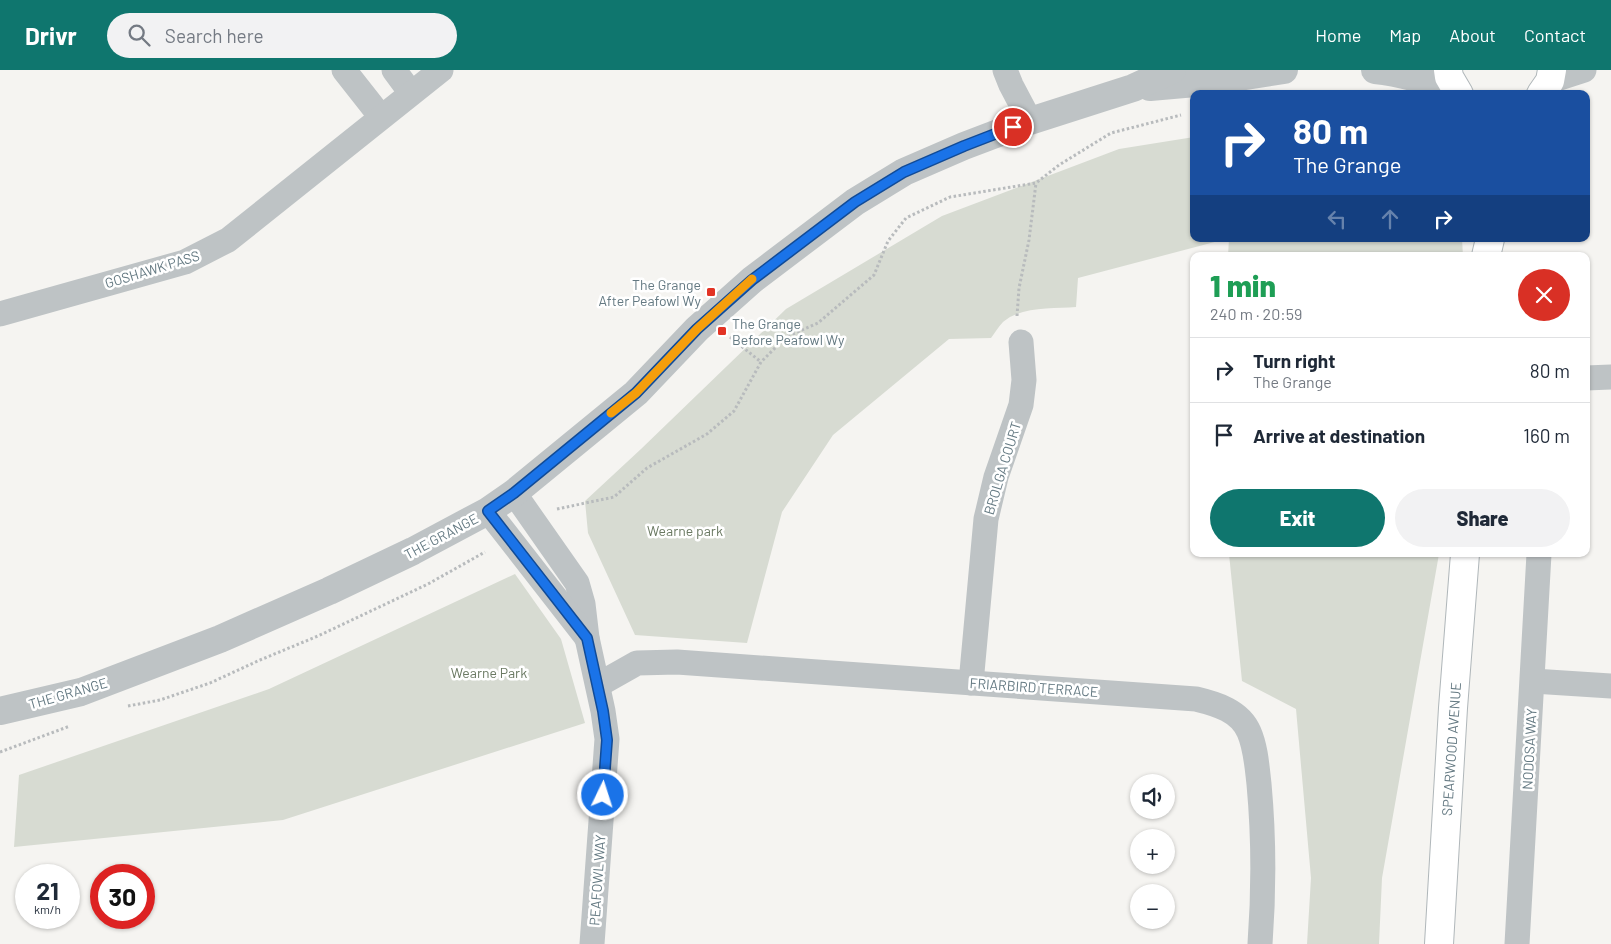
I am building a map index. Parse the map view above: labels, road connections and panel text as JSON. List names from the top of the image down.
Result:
{
  "streets": {
    "main road": ["SPEARWOOD AVENUE"],
    "street": [
      "GOSHAWK PASS",
      "BROLGA COURT",
      "THE GRANGE",
      "FRIARBIRD TERRACE",
      "NODOSA WAY",
      "PEAFOWL WAY"
    ]
  },
  "crossings": [
    ["BROLGA COURT", "FRIARBIRD TERRACE"],
    ["THE GRANGE", "PEAFOWL WAY"],
    ["FRIARBIRD TERRACE", "PEAFOWL WAY"]
  ],
  "parks": ["Wearne park", "Wearne Park"],
  "places": {
    "transit": ["The Grange After Peafowl Wy", "The Grange Before Peafowl Wy"]
  },
  "page": {
    "header": "Drivr",
    "search": "Search here",
    "nav": [
      "Home",
      "Map",
      "About",
      "Contact"
    ],
    "turn": ["80 m", "The Grange"],
    "heading": ["1 min", "240 m · 20:59"],
    "list": [
      {
        "name": "Turn right",
        "note": "The Grange",
        "value": "80 m"
      },
      {
        "name": "Arrive at destination",
        "value": "160 m"
      }
    ],
    "buttons": ["Exit", "Share"],
    "map_buttons": ["+", "−"],
    "speed": "21 km/h",
    "limit": "30"
  }
}
